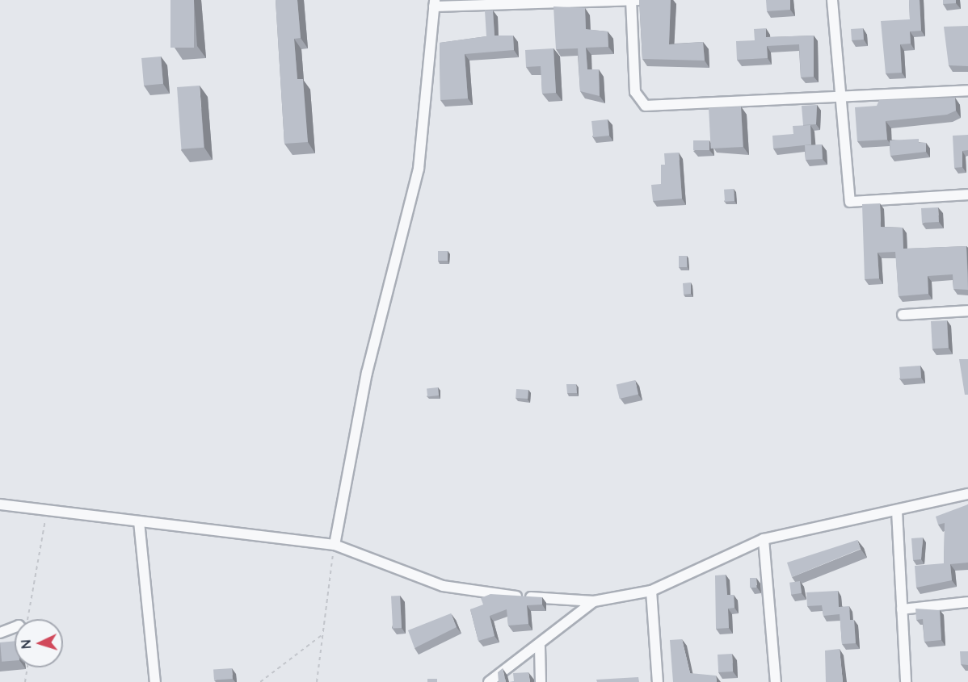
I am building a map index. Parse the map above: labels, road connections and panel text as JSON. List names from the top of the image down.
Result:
{
  "north": "left"
}
